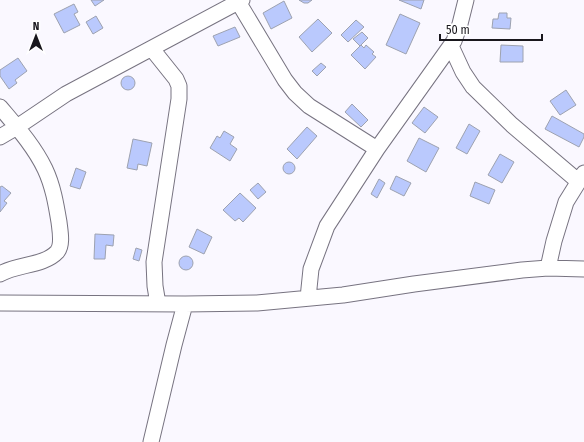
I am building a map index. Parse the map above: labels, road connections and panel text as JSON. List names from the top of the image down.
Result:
{
  "scale_bar": "50 m",
  "north": "top"
}
